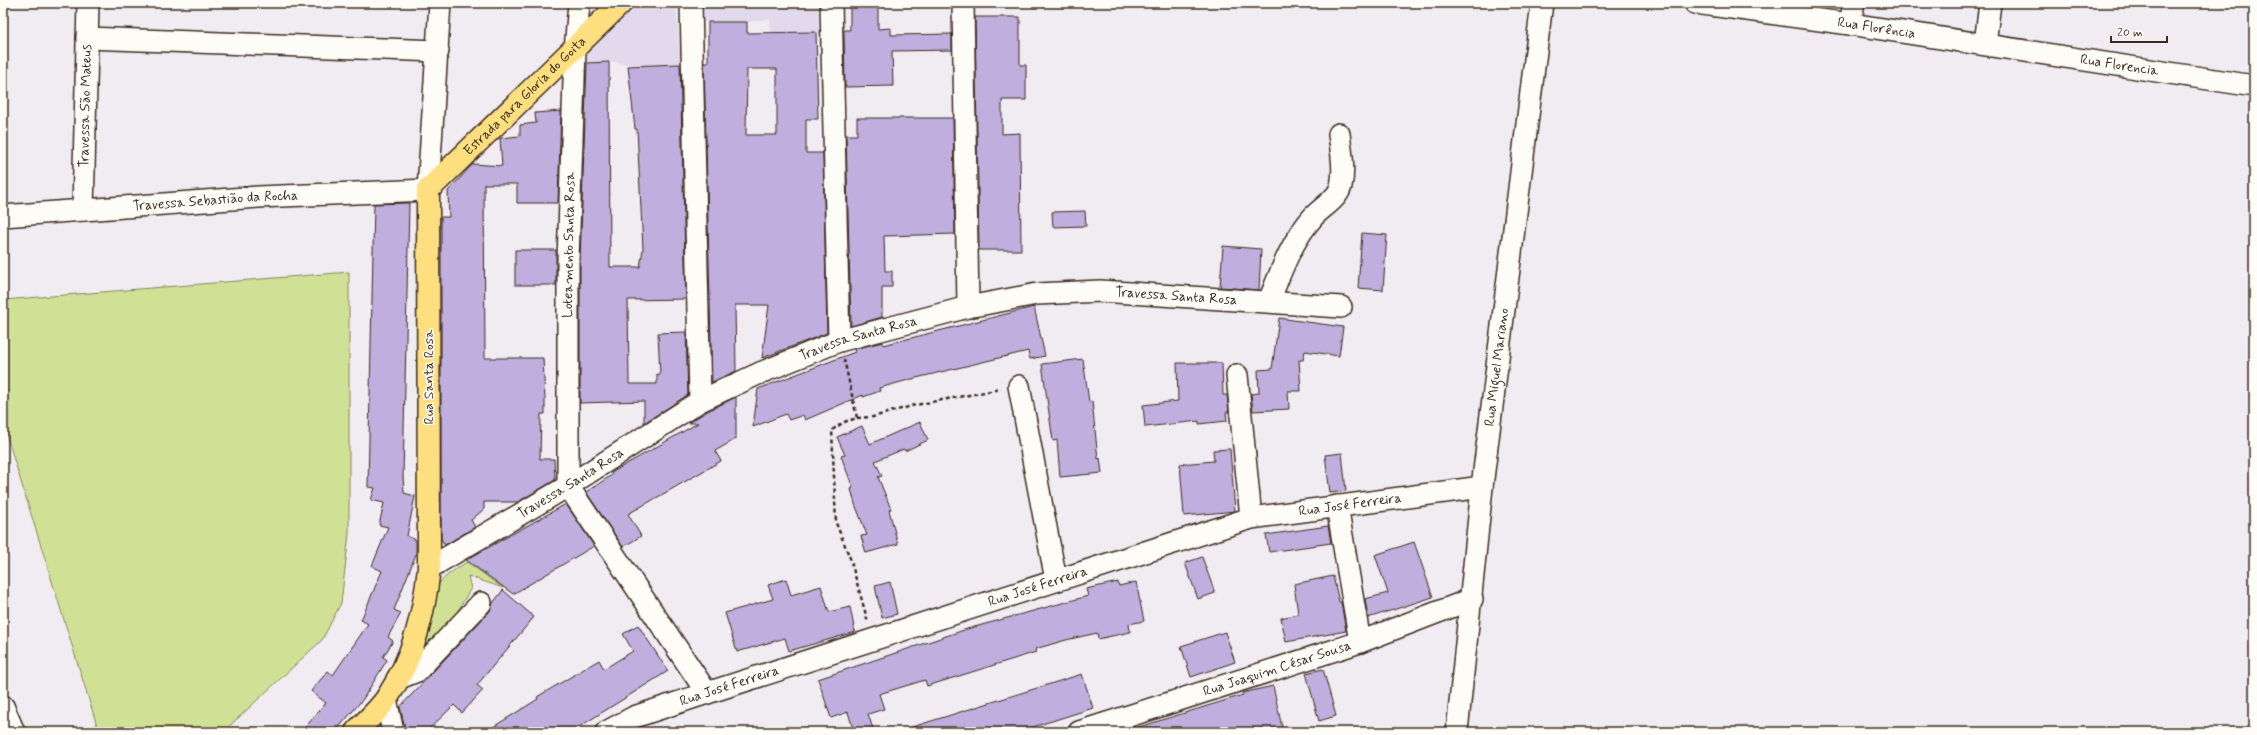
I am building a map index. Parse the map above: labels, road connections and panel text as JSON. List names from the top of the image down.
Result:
{
  "streets": {
    "main road": ["Estrada para Gloria do Goita", "Rua Santa Rosa"],
    "street": [
      "Rua Florência",
      "Rua Florencia",
      "Travessa São Mateus",
      "Travessa Sebastião da Rocha",
      "Loteamento Santa Rosa",
      "Travessa Santa Rosa",
      "Rua Miguel Mariano",
      "Rua José Ferreira",
      "Rua Joaquim César Sousa"
    ]
  },
  "crossings": [
    ["Rua Florência", "Rua Florencia"],
    ["Estrada para Gloria do Goita", "Travessa Sebastião da Rocha"],
    ["Estrada para Gloria do Goita", "Loteamento Santa Rosa"],
    ["Estrada para Gloria do Goita", "Rua Santa Rosa"],
    ["Travessa São Mateus", "Travessa Sebastião da Rocha"],
    ["Travessa Sebastião da Rocha", "Rua Santa Rosa"],
    ["Loteamento Santa Rosa", "Travessa Santa Rosa"],
    ["Travessa Santa Rosa", "Rua Santa Rosa"],
    ["Rua Miguel Mariano", "Rua José Ferreira"],
    ["Rua Miguel Mariano", "Rua Joaquim César Sousa"]
  ],
  "scale_bar": "20 m"
}
